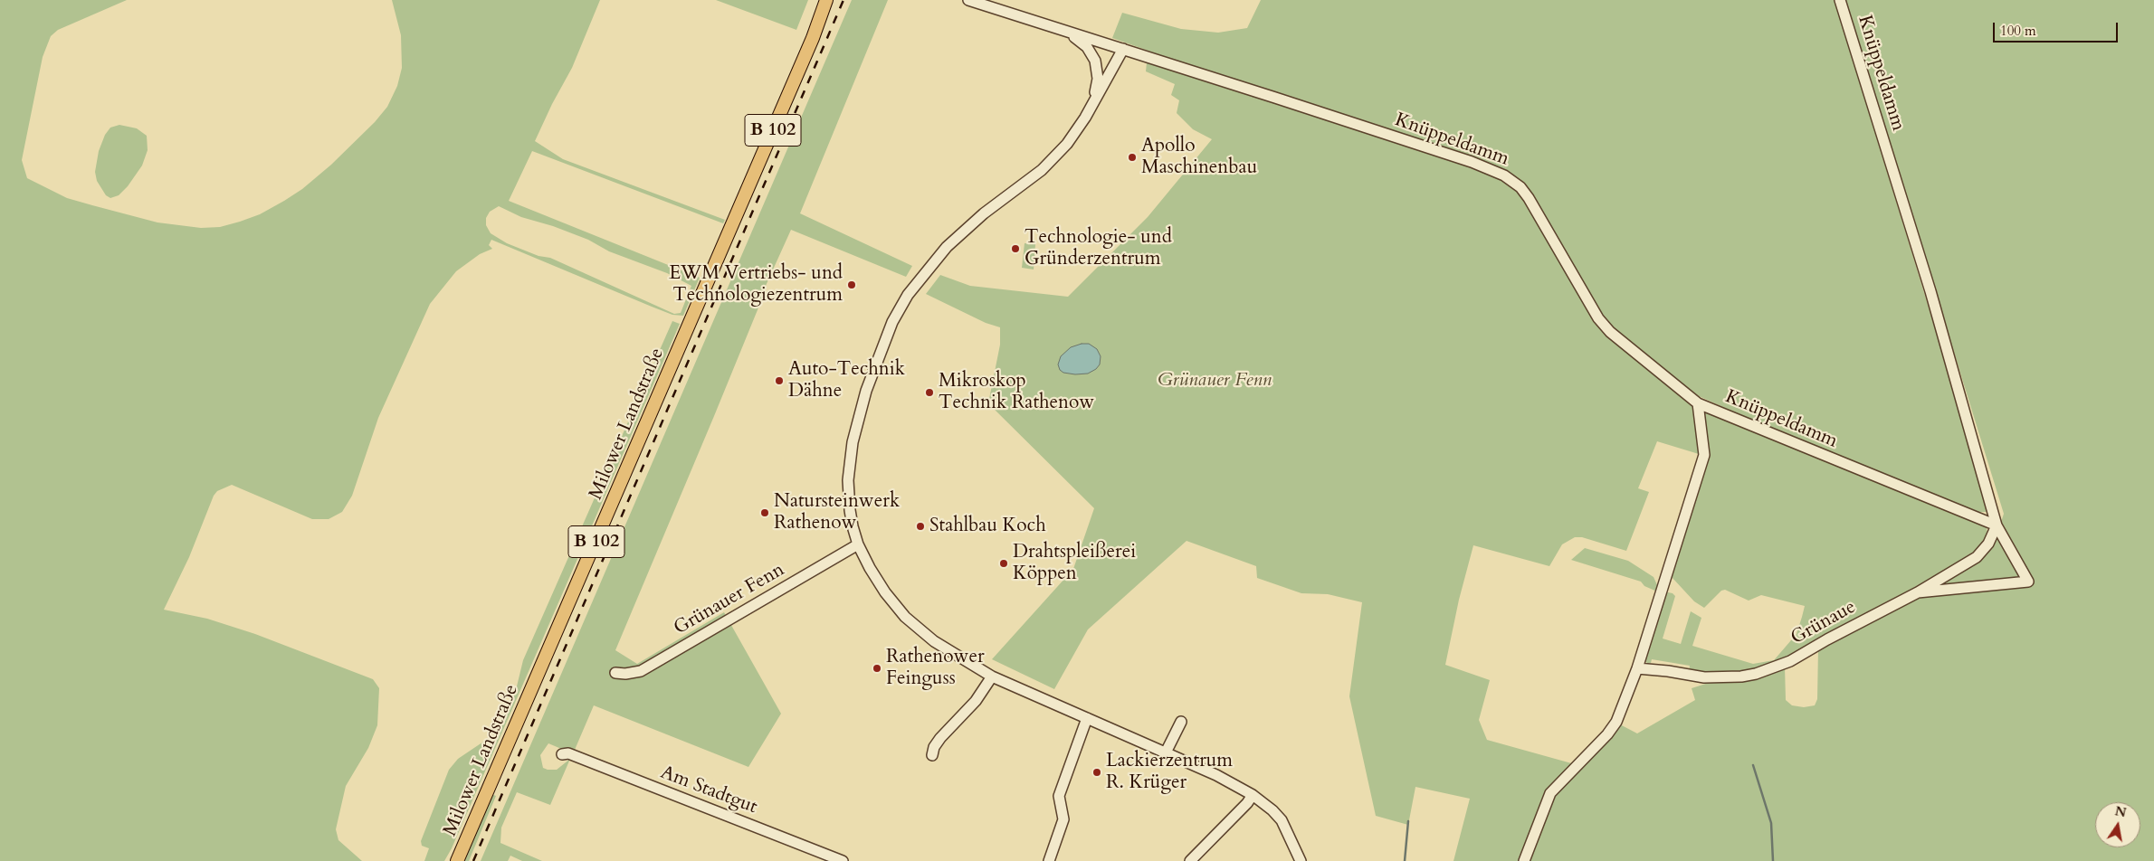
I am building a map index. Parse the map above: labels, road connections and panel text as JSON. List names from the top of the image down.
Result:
{
  "streets": {
    "main road": ["B 102", "Milower Landstraße"],
    "street": [
      "Knüppeldamm",
      "Grünauer Fenn",
      "Grünaue",
      "Am Stadtgut"
    ]
  },
  "crossings": [
    ["Knüppeldamm", "Grünaue"]
  ],
  "parks": ["Grünauer Fenn"],
  "places": [
    "Apollo Maschinenbau",
    "Technologie- und Gründerzentrum",
    "EWM Vertriebs- und Technologiezentrum",
    "Auto-Technik Dähne",
    "Mikroskop Technik Rathenow",
    "Natursteinwerk Rathenow",
    "Stahlbau Koch",
    "Drahtspleißerei Köppen",
    "Rathenower Feinguss",
    "Lackierzentrum R. Krüger"
  ],
  "scale_bar": "100 m",
  "north": "top"
}
